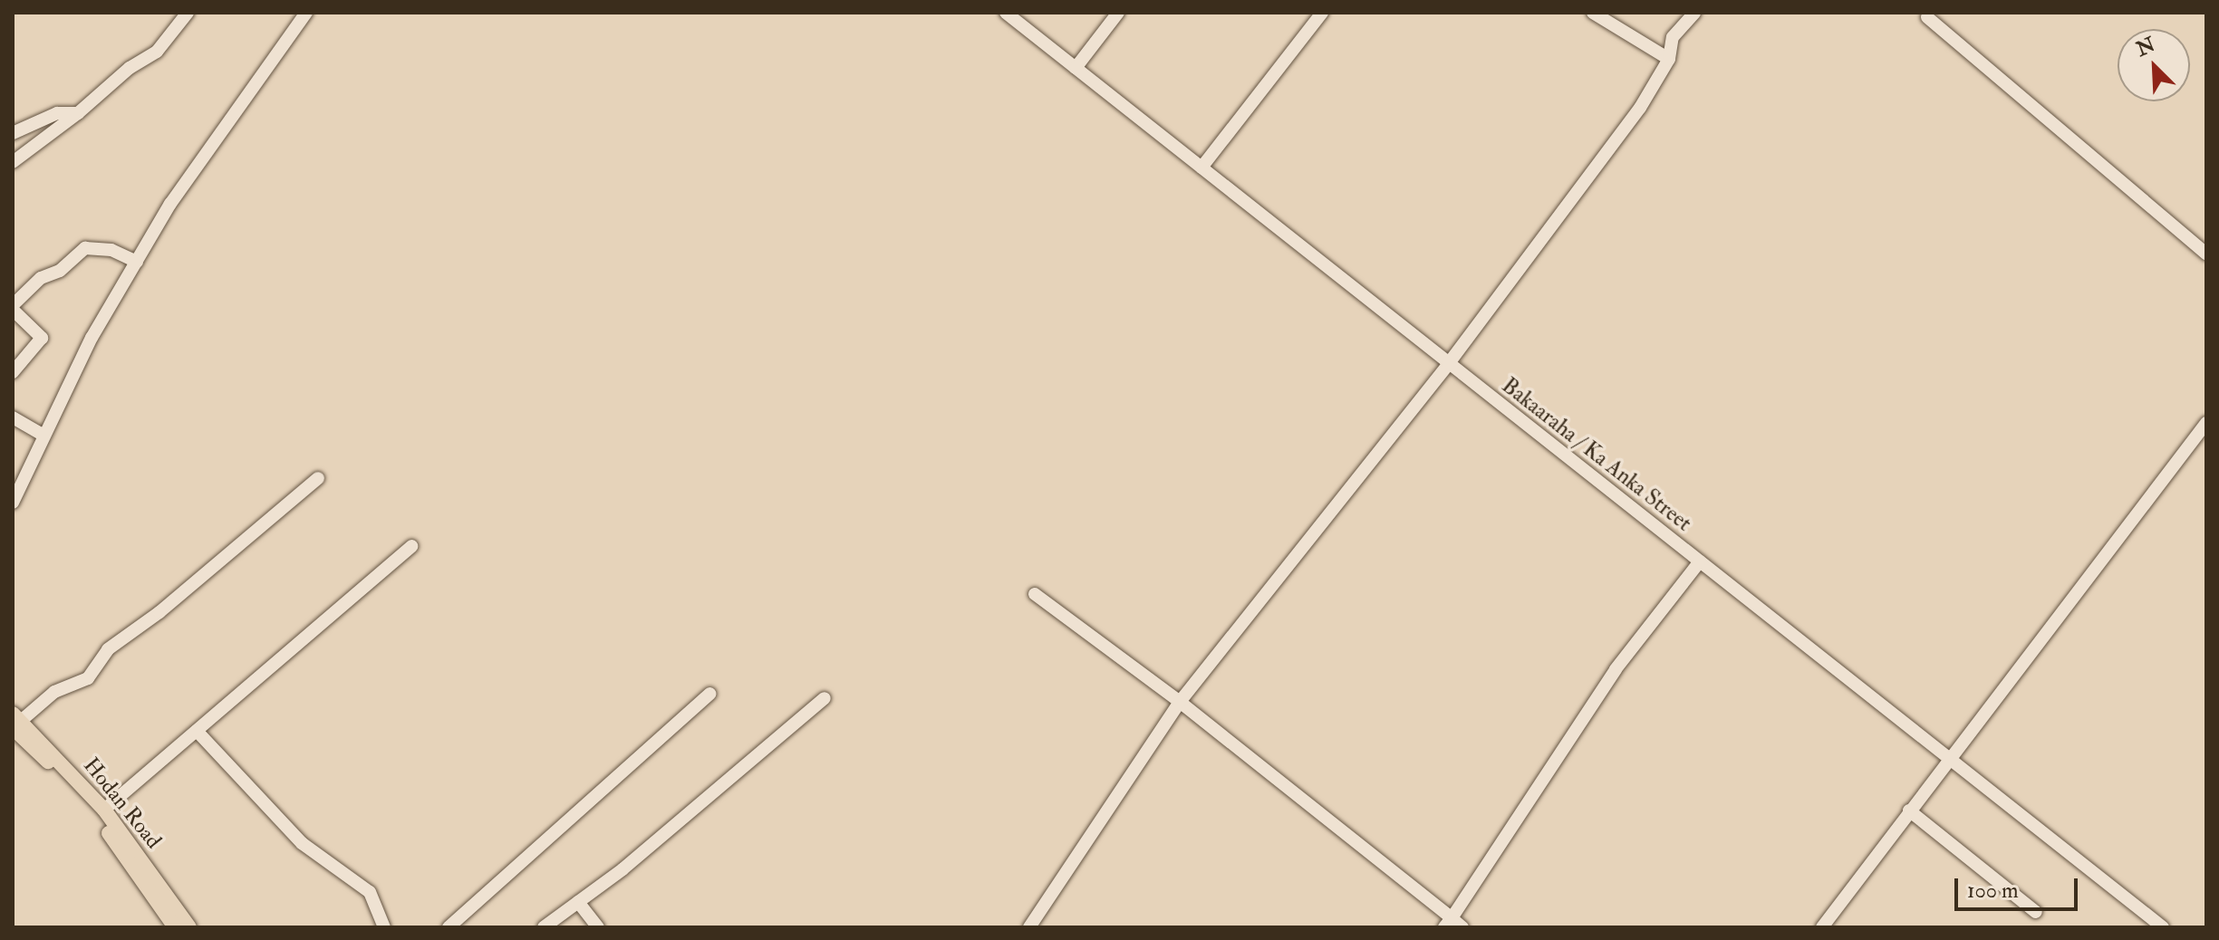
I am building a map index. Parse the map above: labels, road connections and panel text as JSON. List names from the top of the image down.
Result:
{
  "streets": {
    "main road": ["Hodan Road"],
    "street": ["Bakaaraha / Ka Anka Street"]
  },
  "scale_bar": "100 m",
  "north": "top left"
}
